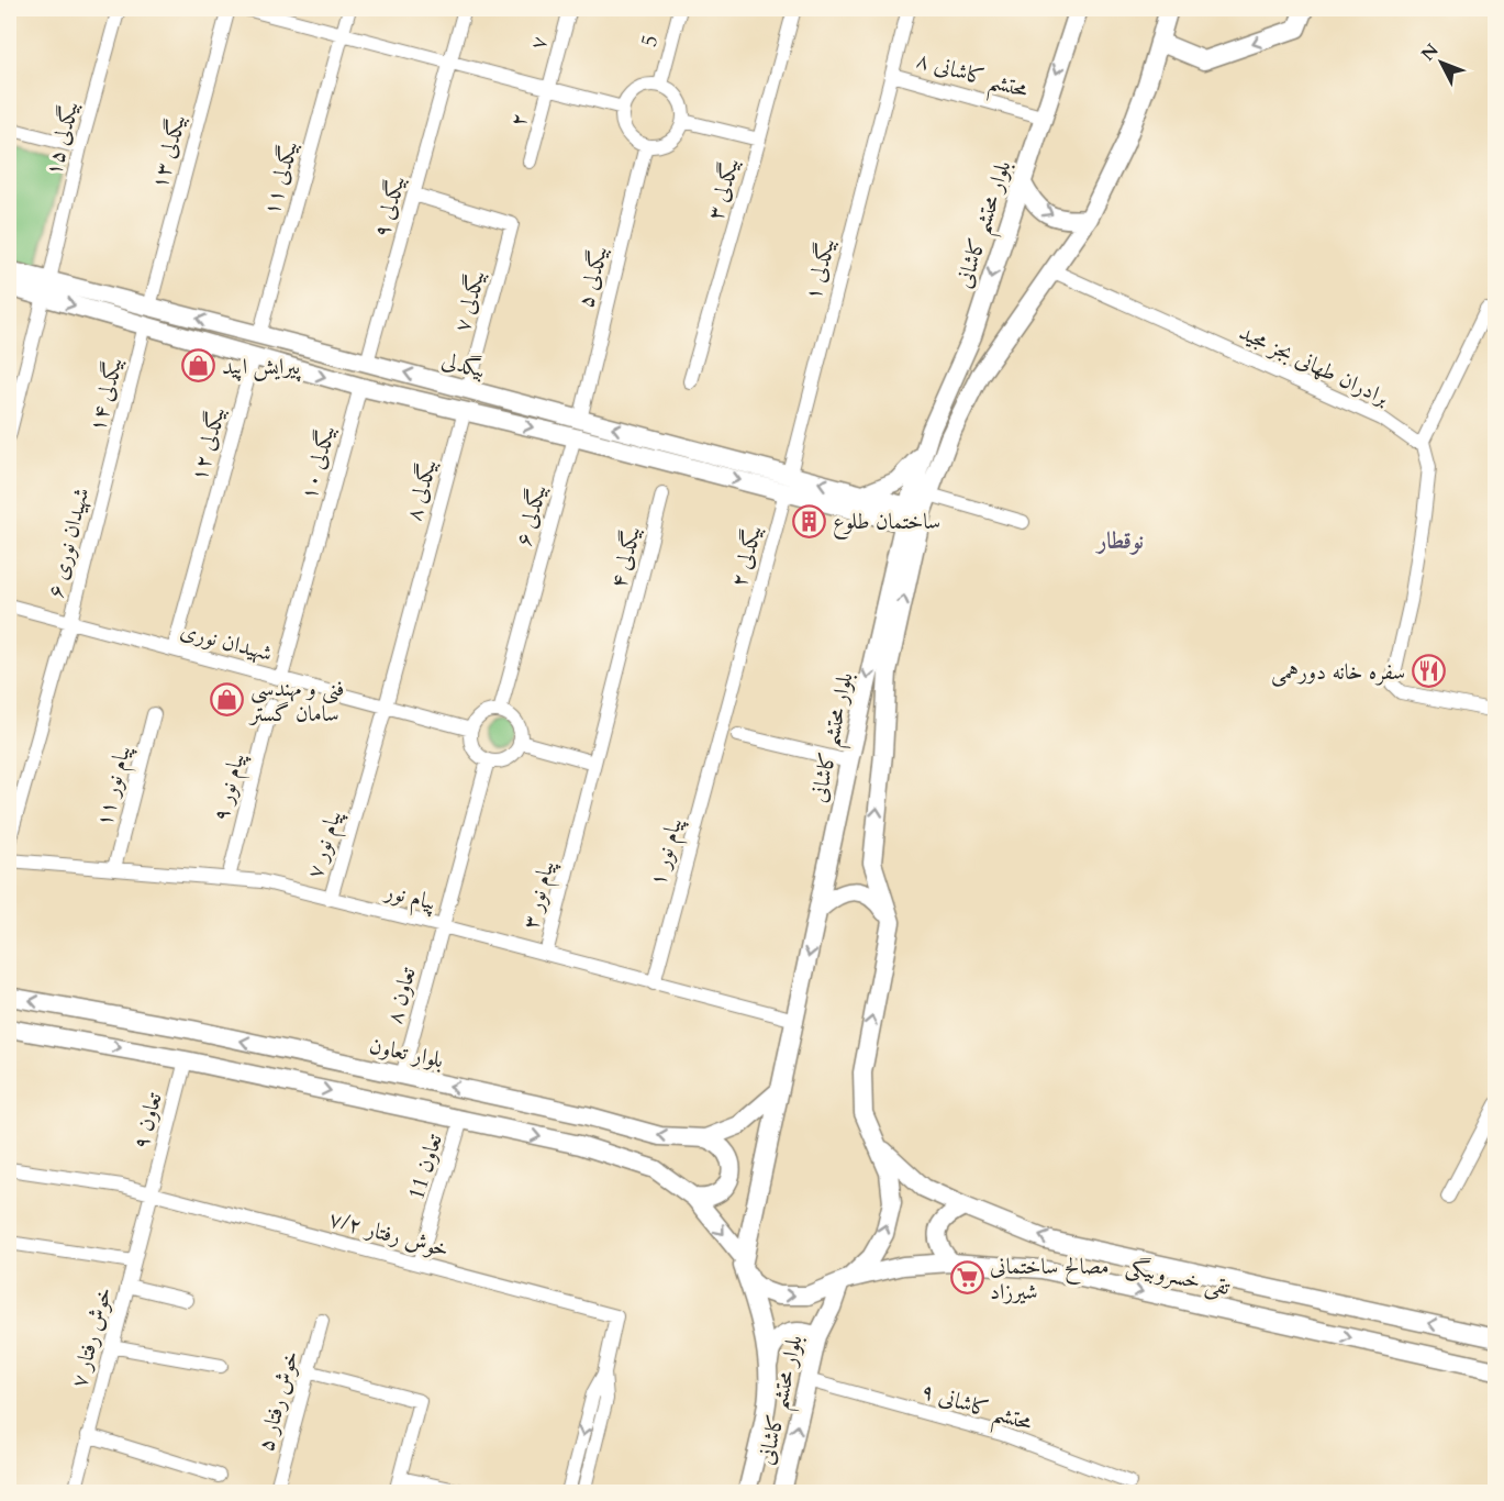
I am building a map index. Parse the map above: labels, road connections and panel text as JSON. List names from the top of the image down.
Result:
{
  "streets": {
    "main road": [
      "بلوار محتشم کاشانی",
      "بیگدلی",
      "بلوار تعاون",
      "تقی خسروبیگی"
    ],
    "street": [
      "5",
      "۷",
      "محتشم کاشانی ۸",
      "۲",
      "بیگدلی ۱۵",
      "بیگدلی ۱۳",
      "بیگدلی ۱۱",
      "بیگدلی ۳",
      "بیگدلی ۹",
      "بیگدلی ۱",
      "بیگدلی ۵",
      "بیگدلی ۷",
      "برادران طهانی بجز مجید",
      "بیگدلی ۱۴",
      "بیگدلی ۱۲",
      "بیگدلی ۱۰",
      "بیگدلی ۸",
      "بیگدلی ۶",
      "شهیدان نوری ۶",
      "بیگدلی ۲",
      "بیگدلی ۴",
      "شهیدان نوری",
      "پیام نور ۱۱",
      "پیام نور ۹",
      "پیام نور ۷",
      "پیام نور ۱",
      "پیام نور ۳",
      "پیام نور",
      "تعاون ۸",
      "تعاون ۹",
      "تعاون 11",
      "خوش رفتار ۷/۲",
      "خوش رفتار ۷",
      "خوش رفتار ۵",
      "محتشم کاشانی ۹"
    ]
  },
  "crossings": [
    ["5", "بیگدلی ۵"],
    ["۷", "۲"],
    ["محتشم کاشانی ۸", "بلوار محتشم کاشانی"],
    ["محتشم کاشانی ۸", "بیگدلی ۱"],
    ["بیگدلی ۱۵", "بیگدلی"],
    ["بیگدلی ۱۳", "بیگدلی"],
    ["بیگدلی ۱۱", "بیگدلی"],
    ["بیگدلی ۹", "بیگدلی ۷"],
    ["بیگدلی ۹", "بیگدلی"],
    ["بلوار محتشم کاشانی", "بیگدلی"],
    ["بلوار محتشم کاشانی", "برادران طهانی بجز مجید"],
    ["بلوار محتشم کاشانی", "پیام نور"],
    ["بلوار محتشم کاشانی", "بلوار تعاون"],
    ["بلوار محتشم کاشانی", "تقی خسروبیگی"],
    ["بلوار محتشم کاشانی", "محتشم کاشانی ۹"],
    ["بیگدلی ۱", "بیگدلی"],
    ["بیگدلی ۱", "بیگدلی ۲"],
    ["بیگدلی ۵", "بیگدلی"],
    ["بیگدلی ۵", "بیگدلی ۶"],
    ["بیگدلی ۷", "بیگدلی"],
    ["بیگدلی", "بیگدلی ۱۴"],
    ["بیگدلی", "بیگدلی ۱۲"],
    ["بیگدلی", "بیگدلی ۱۰"],
    ["بیگدلی", "بیگدلی ۸"],
    ["بیگدلی", "بیگدلی ۶"],
    ["بیگدلی", "بیگدلی ۲"],
    ["بیگدلی ۱۴", "شهیدان نوری ۶"],
    ["بیگدلی ۱۲", "شهیدان نوری"],
    ["بیگدلی ۱۰", "شهیدان نوری"],
    ["بیگدلی ۸", "شهیدان نوری"],
    ["بیگدلی ۸", "پیام نور ۷"],
    ["بیگدلی ۶", "شهیدان نوری"],
    ["بیگدلی ۶", "تعاون ۸"],
    ["شهیدان نوری ۶", "شهیدان نوری"],
    ["بیگدلی ۲", "پیام نور ۱"],
    ["بیگدلی ۴", "پیام نور ۳"],
    ["شهیدان نوری", "پیام نور ۷"],
    ["شهیدان نوری", "تعاون ۸"],
    ["پیام نور ۱۱", "پیام نور"],
    ["پیام نور ۹", "پیام نور"],
    ["پیام نور ۷", "پیام نور"],
    ["پیام نور ۱", "پیام نور"],
    ["پیام نور ۳", "پیام نور"],
    ["پیام نور", "تعاون ۸"],
    ["تعاون ۸", "بلوار تعاون"],
    ["تعاون ۹", "خوش رفتار ۷/۲"],
    ["تعاون ۹", "خوش رفتار ۷"],
    ["تعاون 11", "خوش رفتار ۷/۲"],
    ["خوش رفتار ۷/۲", "خوش رفتار ۷"]
  ],
  "districts": ["نوقطار"],
  "places": {
    "shop": ["پیرایش اپید", "فنی و مهندسی سامان گستر"],
    "building": ["ساختمان طلوع"],
    "restaurant": ["سفره خانه دورهمی"],
    "supermarket": ["مصالح ساختمانی شیرزاد"]
  },
  "north": "top left"
}
